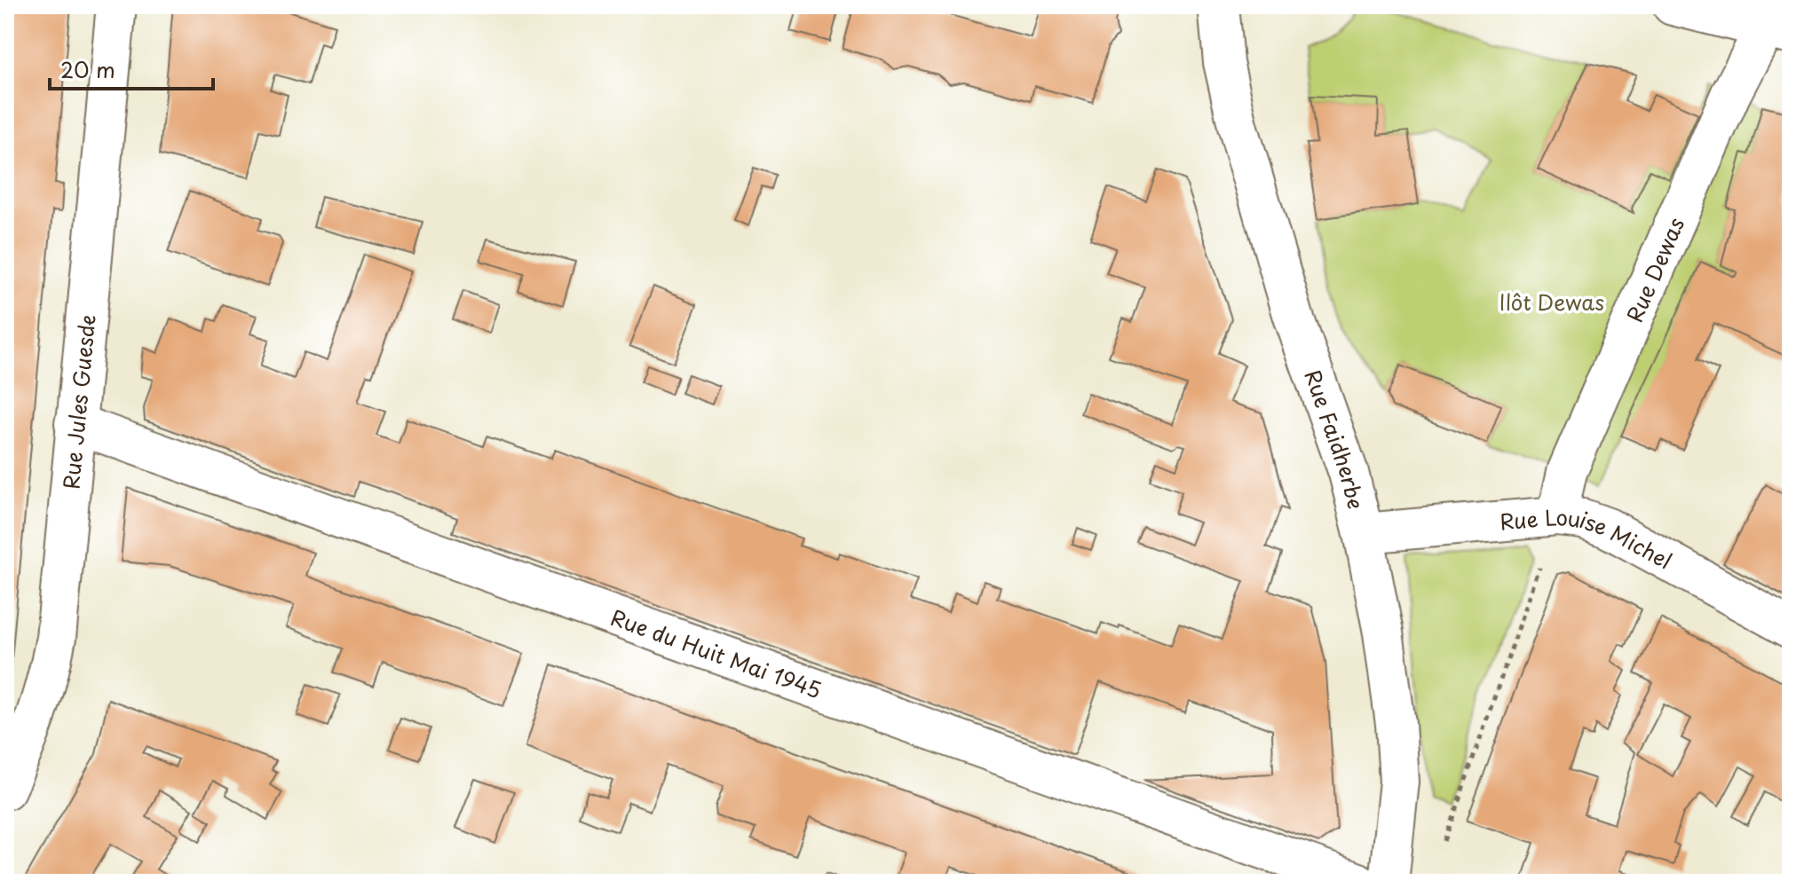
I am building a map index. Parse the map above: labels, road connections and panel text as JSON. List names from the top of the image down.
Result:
{
  "streets": {
    "street": [
      "Rue Dewas",
      "Rue Jules Guesde",
      "Rue Faidherbe",
      "Rue Louise Michel",
      "Rue du Huit Mai 1945"
    ]
  },
  "crossings": [
    ["Rue Dewas", "Rue Louise Michel"],
    ["Rue Jules Guesde", "Rue du Huit Mai 1945"],
    ["Rue Faidherbe", "Rue Louise Michel"]
  ],
  "parks": ["Ilôt Dewas"],
  "scale_bar": "20 m"
}
